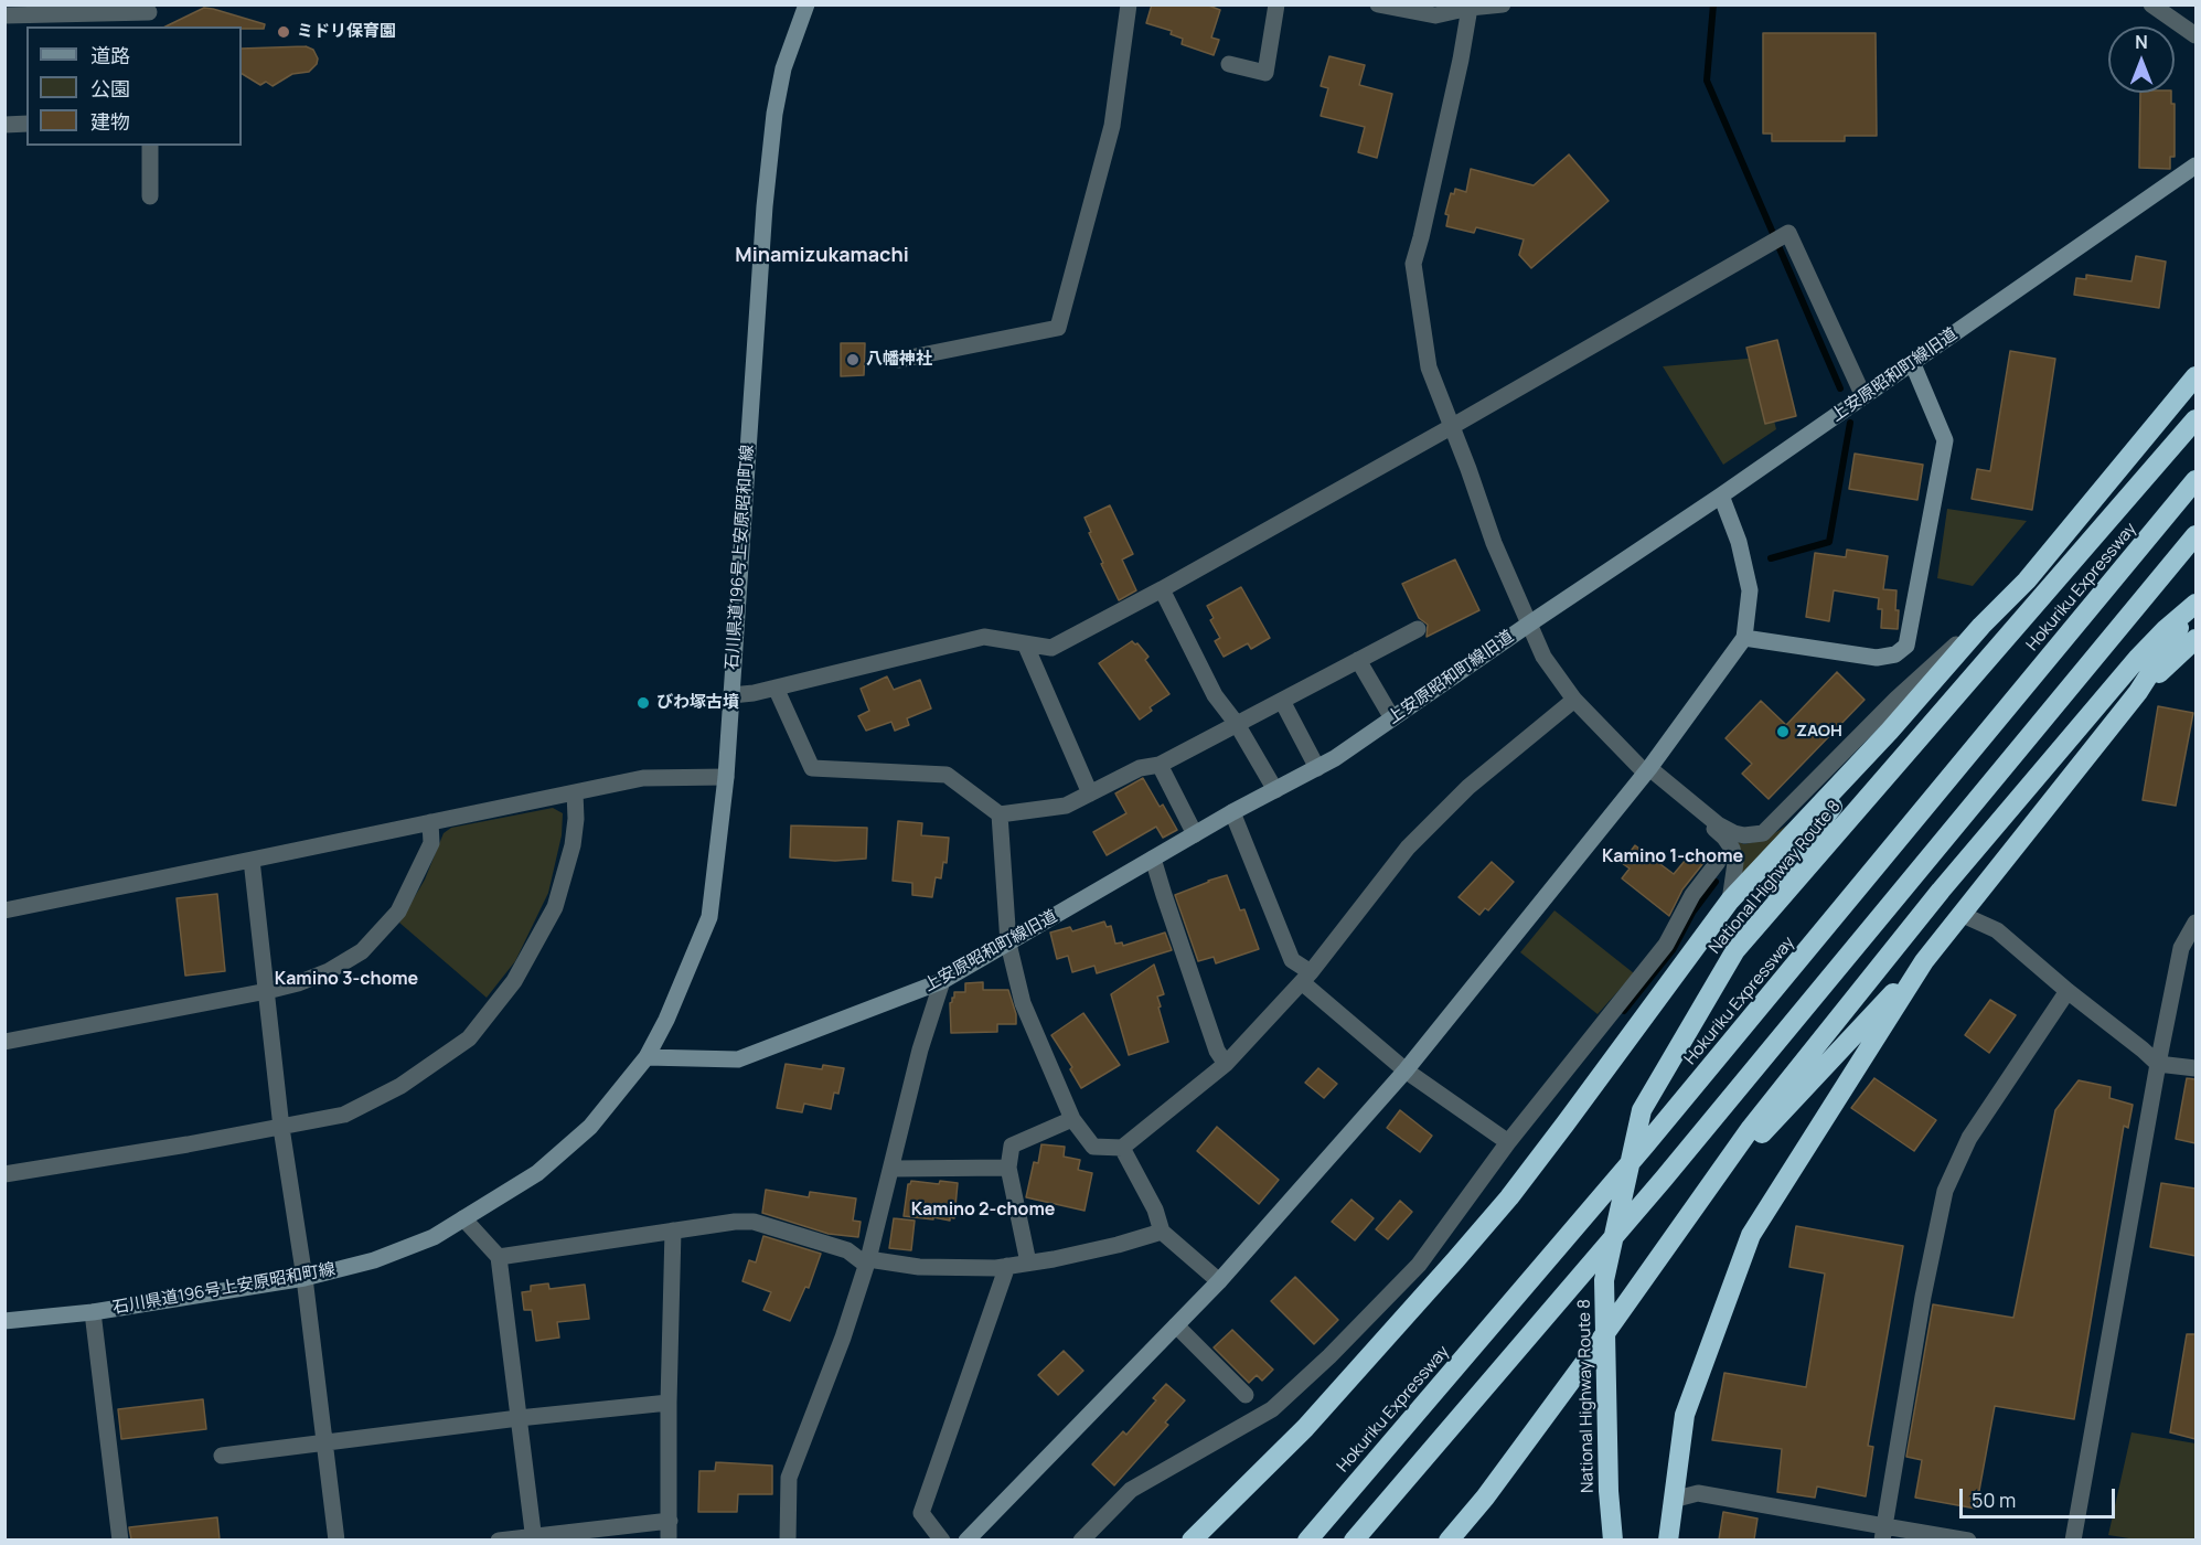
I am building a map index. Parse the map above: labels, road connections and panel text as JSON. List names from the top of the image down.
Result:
{
  "streets": {
    "highway": ["Hokuriku Expressway", "National Highway Route 8"],
    "street": ["上安原昭和町線旧道", "石川県道196号上安原昭和町線"]
  },
  "crossings": [
    ["上安原昭和町線旧道", "石川県道196号上安原昭和町線"]
  ],
  "districts": [
    "Minamizukamachi",
    "Kamino 1-chome",
    "Kamino 3-chome",
    "Kamino 2-chome"
  ],
  "places": [
    "ミドリ保育園",
    "八幡神社",
    "びわ塚古墳",
    "ZAOH"
  ],
  "legend": ["道路", "公園", "建物"],
  "scale_bar": "50 m",
  "north": "top"
}
